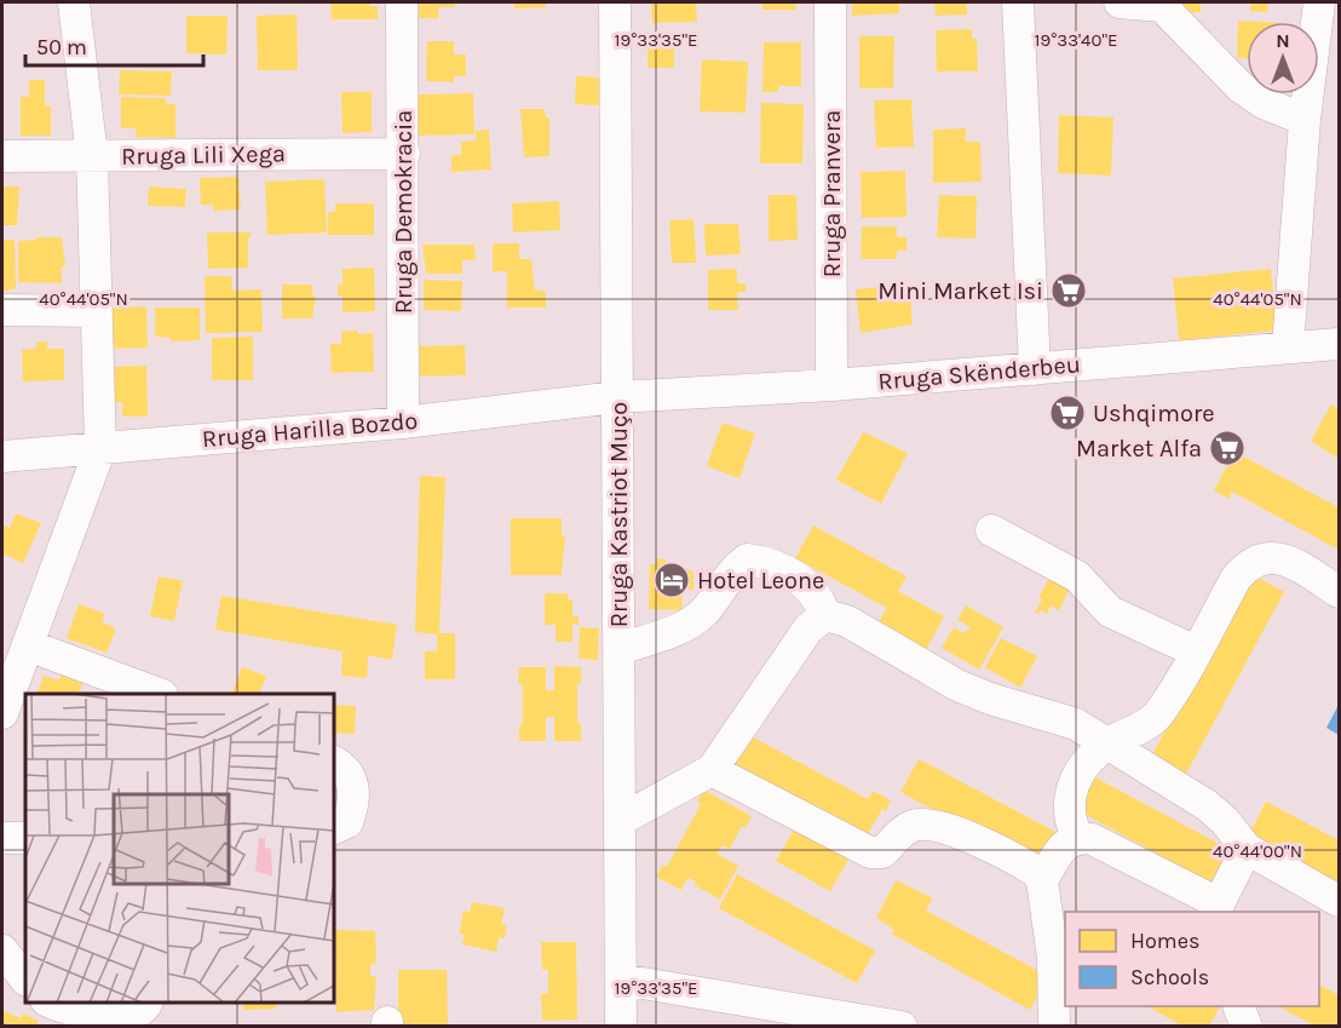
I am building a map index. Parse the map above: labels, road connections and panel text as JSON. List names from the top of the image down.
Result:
{
  "streets": {
    "street": [
      "Rruga Lili Xega",
      "Rruga Pranvera",
      "Rruga Demokracia",
      "Rruga Skënderbeu",
      "Rruga Harilla Bozdo",
      "Rruga Kastriot Muço"
    ]
  },
  "crossings": [
    ["Rruga Lili Xega", "Rruga Demokracia"],
    ["Rruga Pranvera", "Rruga Skënderbeu"],
    ["Rruga Demokracia", "Rruga Harilla Bozdo"],
    ["Rruga Skënderbeu", "Rruga Harilla Bozdo"],
    ["Rruga Skënderbeu", "Rruga Kastriot Muço"],
    ["Rruga Harilla Bozdo", "Rruga Kastriot Muço"]
  ],
  "places": {
    "supermarket": ["Mini Market Isi", "Ushqimore", "Market Alfa"],
    "hotel": ["Hotel Leone"]
  },
  "legend": ["Homes", "Schools"],
  "scale_bar": "50 m",
  "north": "top",
  "coordinates": [
    "19°33'35\"E",
    "19°33'40\"E",
    "40°44'05\"N",
    "40°44'00\"N"
  ]
}
